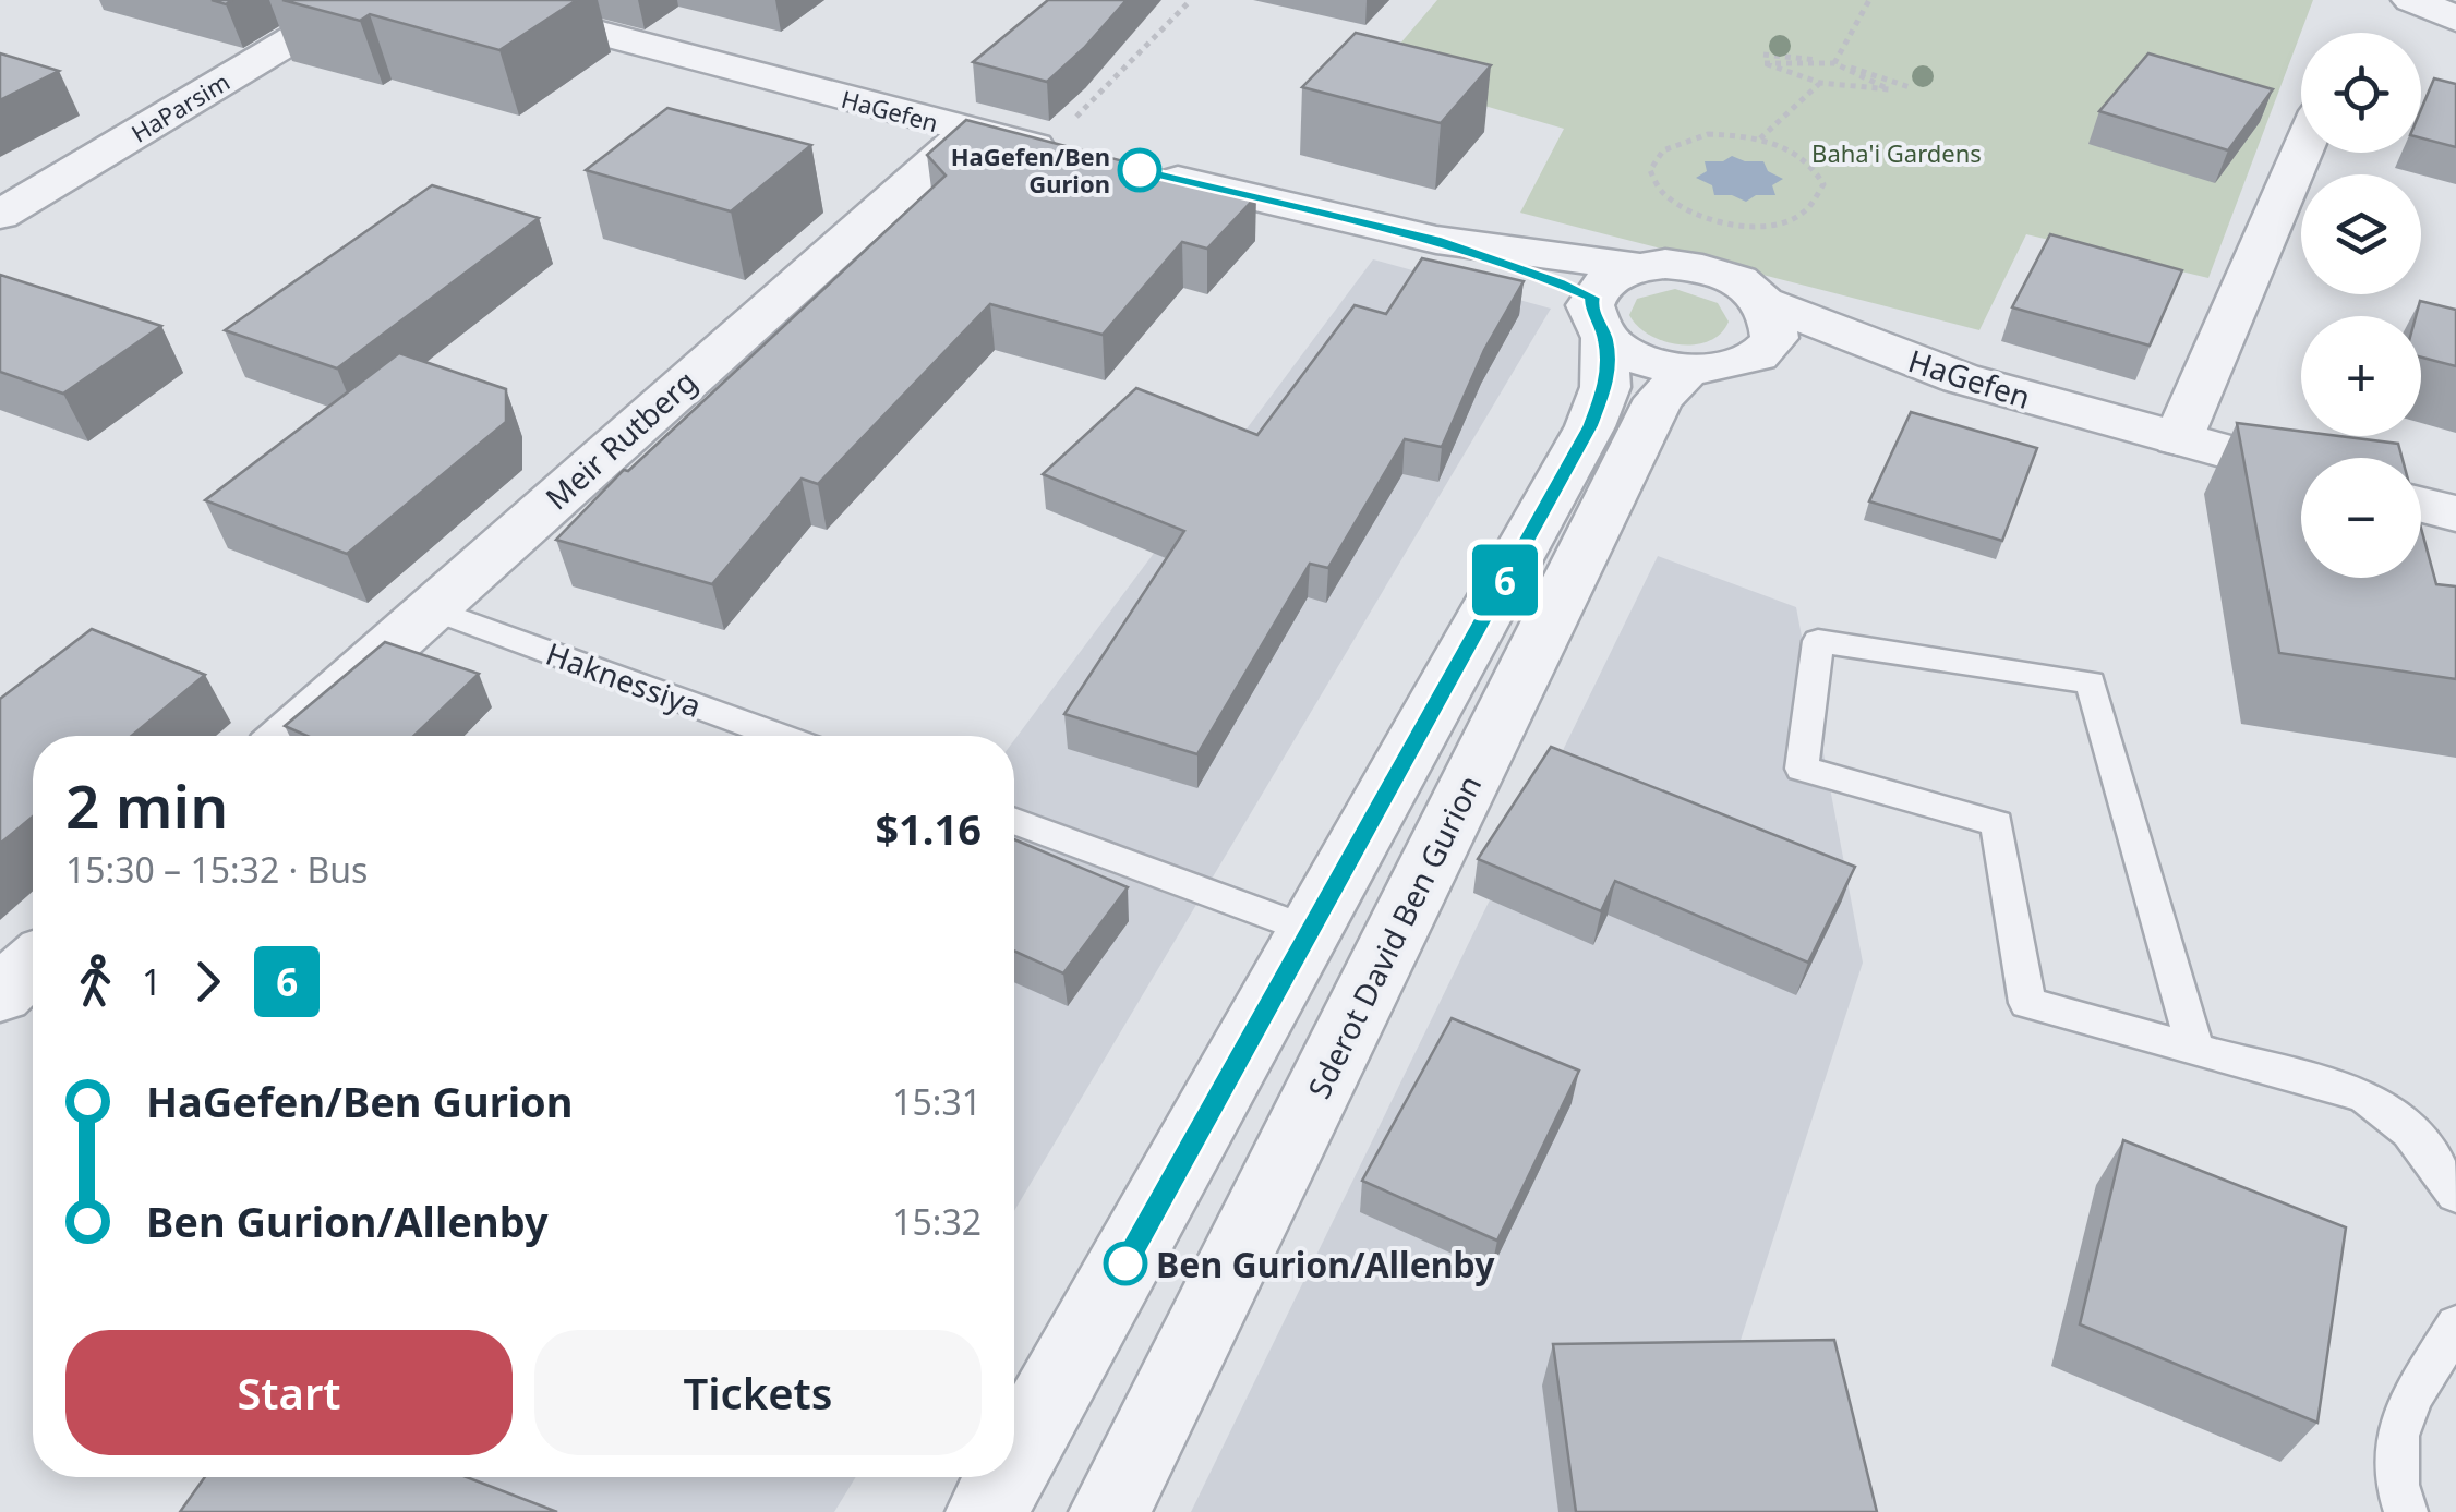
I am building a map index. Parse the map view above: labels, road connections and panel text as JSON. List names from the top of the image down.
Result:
{
  "streets": {
    "street": [
      "HaParsim",
      "HaGefen",
      "Meir Rutberg",
      "Sderot David Ben Gurion"
    ],
    "lane": ["Haknessiya"]
  },
  "crossings": [
    ["HaGefen", "Meir Rutberg"],
    ["HaGefen", "Sderot David Ben Gurion"],
    ["Meir Rutberg", "Haknessiya"]
  ],
  "parks": ["Baha'i Gardens"],
  "places": ["HaGefen/Ben Gurion", "Ben Gurion/Allenby"],
  "lines": ["bus line 6"],
  "page": {
    "on_map": "6",
    "map_buttons": ["+", "−"],
    "heading": ["2 min", "15:30 – 15:32 · Bus", "$1.16"],
    "legs": ["1", "6"],
    "list": [
      {
        "name": "HaGefen/Ben Gurion",
        "value": "15:31"
      },
      {
        "name": "Ben Gurion/Allenby",
        "value": "15:32"
      }
    ],
    "buttons": ["Start", "Tickets"]
  }
}
